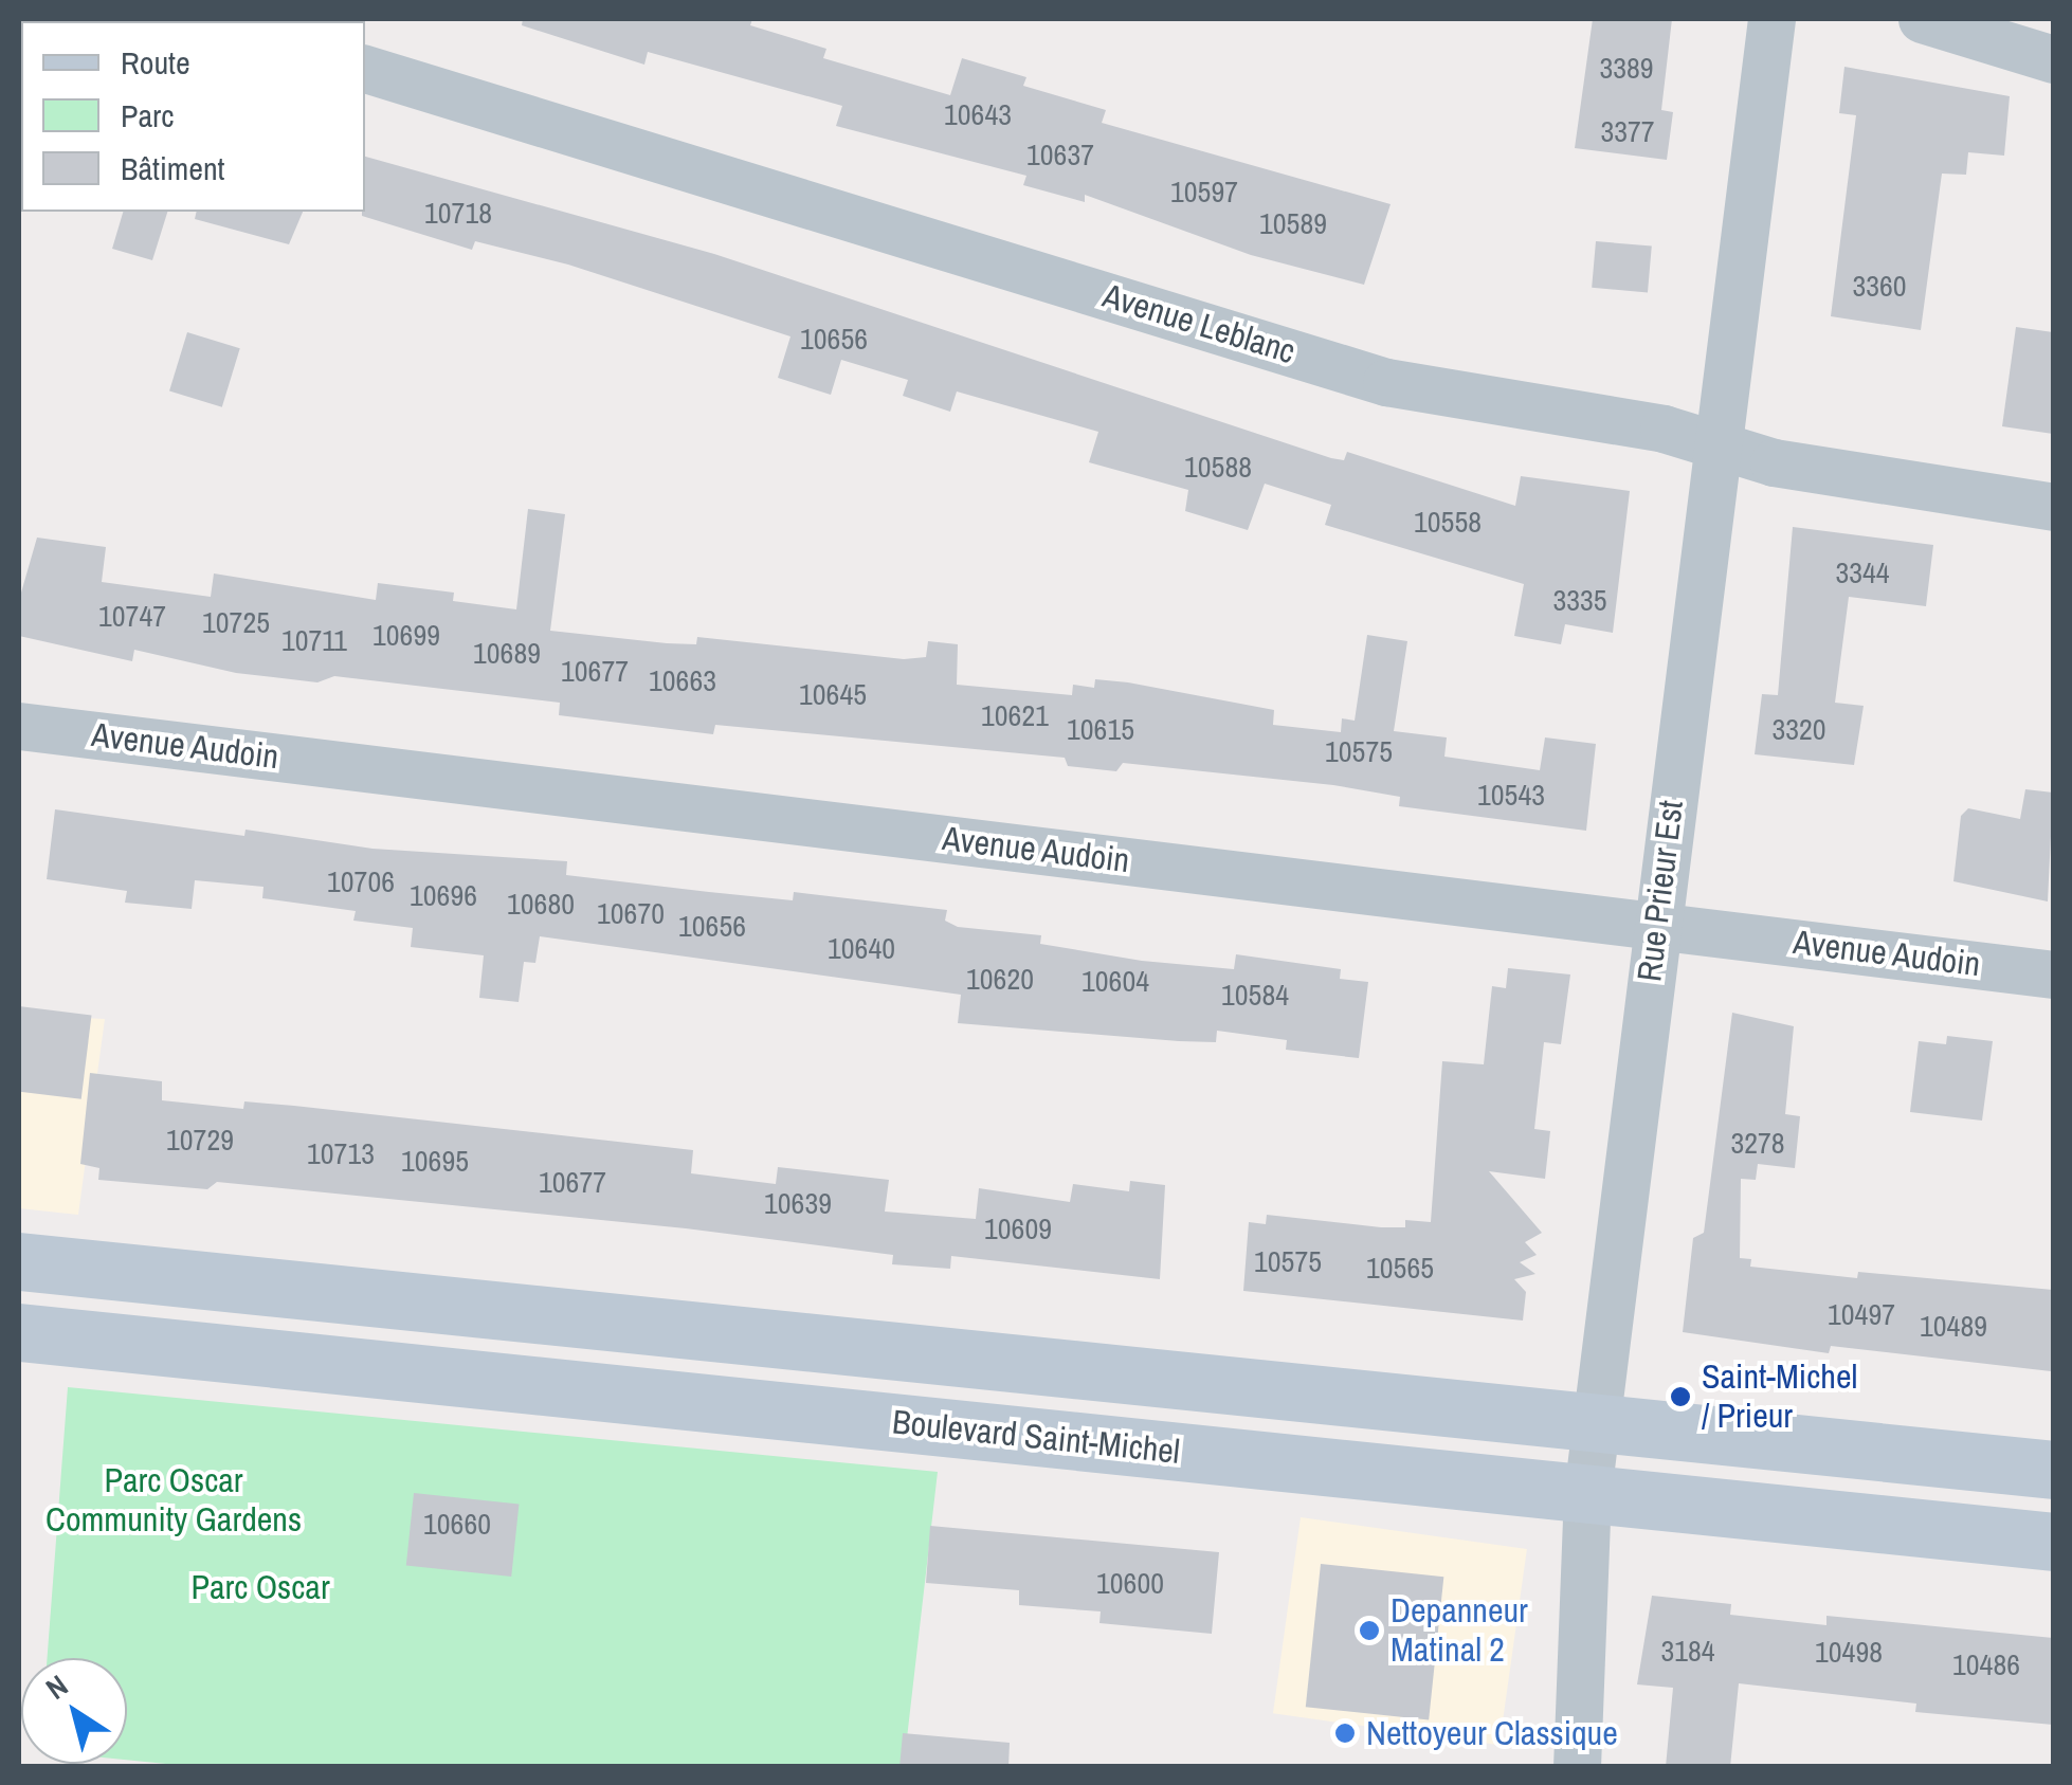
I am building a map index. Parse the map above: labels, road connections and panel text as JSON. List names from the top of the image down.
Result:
{
  "streets": {
    "main road": ["Boulevard Saint-Michel"],
    "street": ["Avenue Leblanc", "Avenue Audoin", "Rue Prieur Est"]
  },
  "crossings": [
    ["Avenue Leblanc", "Rue Prieur Est"],
    ["Avenue Audoin", "Rue Prieur Est"],
    ["Rue Prieur Est", "Boulevard Saint-Michel"]
  ],
  "parks": ["Parc Oscar Community Gardens", "Parc Oscar"],
  "places": ["Saint-Michel / Prieur", "Depanneur Matinal 2", "Nettoyeur Classique"],
  "house_numbers": [
    "3389",
    "10643",
    "3377",
    "10637",
    "10597",
    "10718",
    "10589",
    "3360",
    "10656",
    "10588",
    "10558",
    "3344",
    "3335",
    "10747",
    "10725",
    "10699",
    "10711",
    "10689",
    "10677",
    "10663",
    "10645",
    "10621",
    "10615",
    "3320",
    "10575",
    "10543",
    "10706",
    "10696",
    "10680",
    "10670",
    "10656",
    "10640",
    "10620",
    "10604",
    "10584",
    "10729",
    "3278",
    "10713",
    "10695",
    "10677",
    "10639",
    "10609",
    "10575",
    "10565",
    "10497",
    "10489",
    "10660",
    "10600",
    "3184",
    "10498",
    "10486"
  ],
  "legend": ["Route", "Parc", "Bâtiment"],
  "north": "top left"
}
